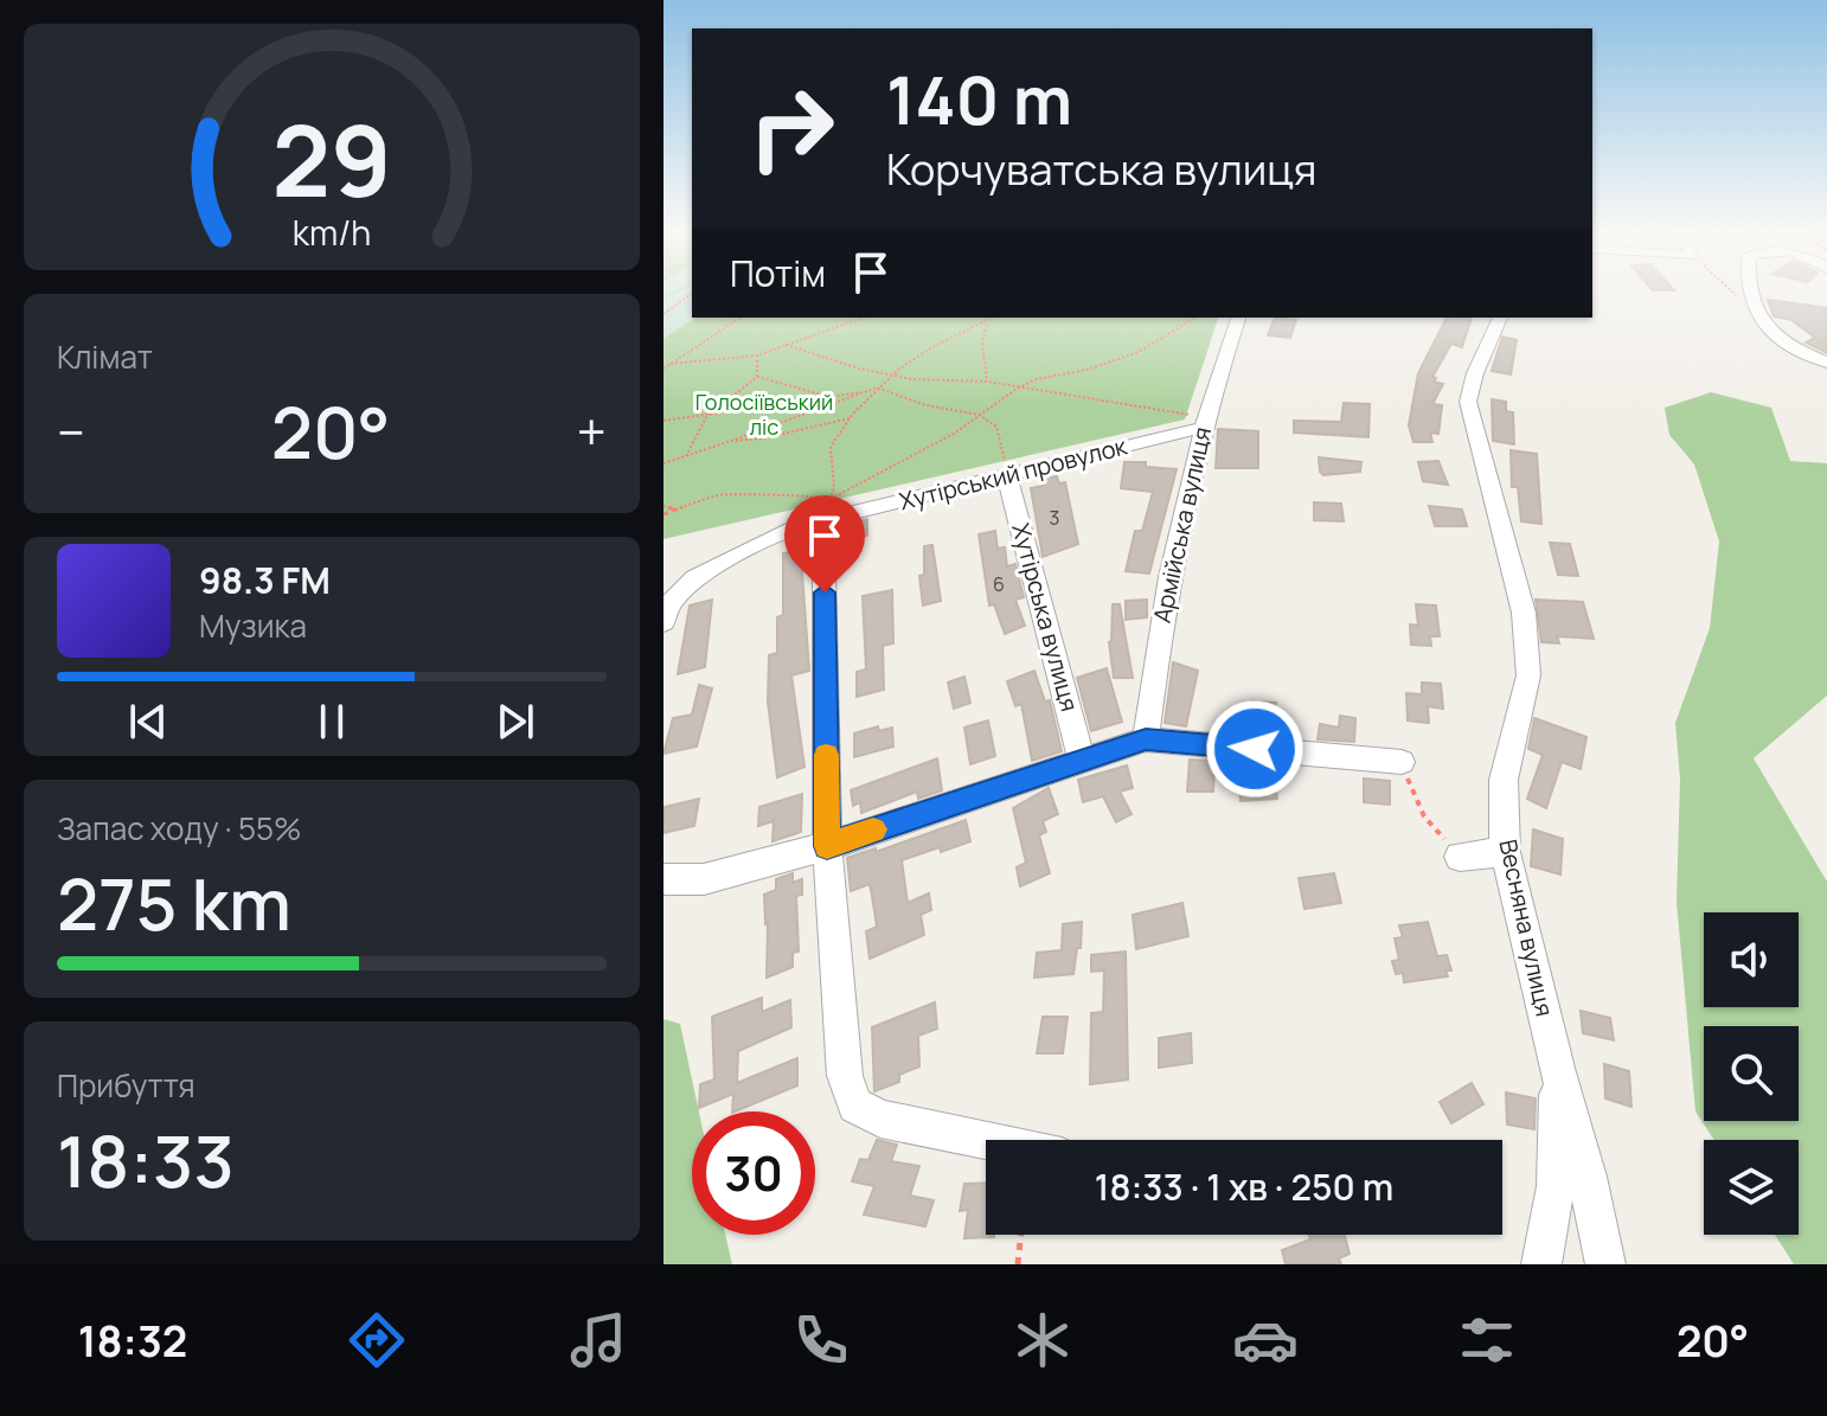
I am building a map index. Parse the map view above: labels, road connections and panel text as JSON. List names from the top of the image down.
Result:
{
  "streets": {
    "street": [
      "Хутірський провулок",
      "Армійська вулиця",
      "Хутірська вулиця",
      "Весняна вулиця"
    ]
  },
  "crossings": [
    ["Хутірський провулок", "Армійська вулиця"],
    ["Хутірський провулок", "Хутірська вулиця"]
  ],
  "parks": ["Голосіївський ліс"],
  "house_numbers": ["3", "6"],
  "page": {
    "turn": ["140 m", "Корчуватська вулиця"],
    "then": "Потім",
    "tile": [
      "Клімат",
      ["Запас ходу · 55%", "275 km"],
      ["Прибуття", "18:33"]
    ],
    "heat": ["−", "20°", "+"],
    "song": ["98.3 FM", "Музика"],
    "limit": "30",
    "trip": "18:33 · 1 хв · 250 m",
    "tabs": ["18:32", "20°"],
    "gauge": ["29", "km/h"]
  }
}
